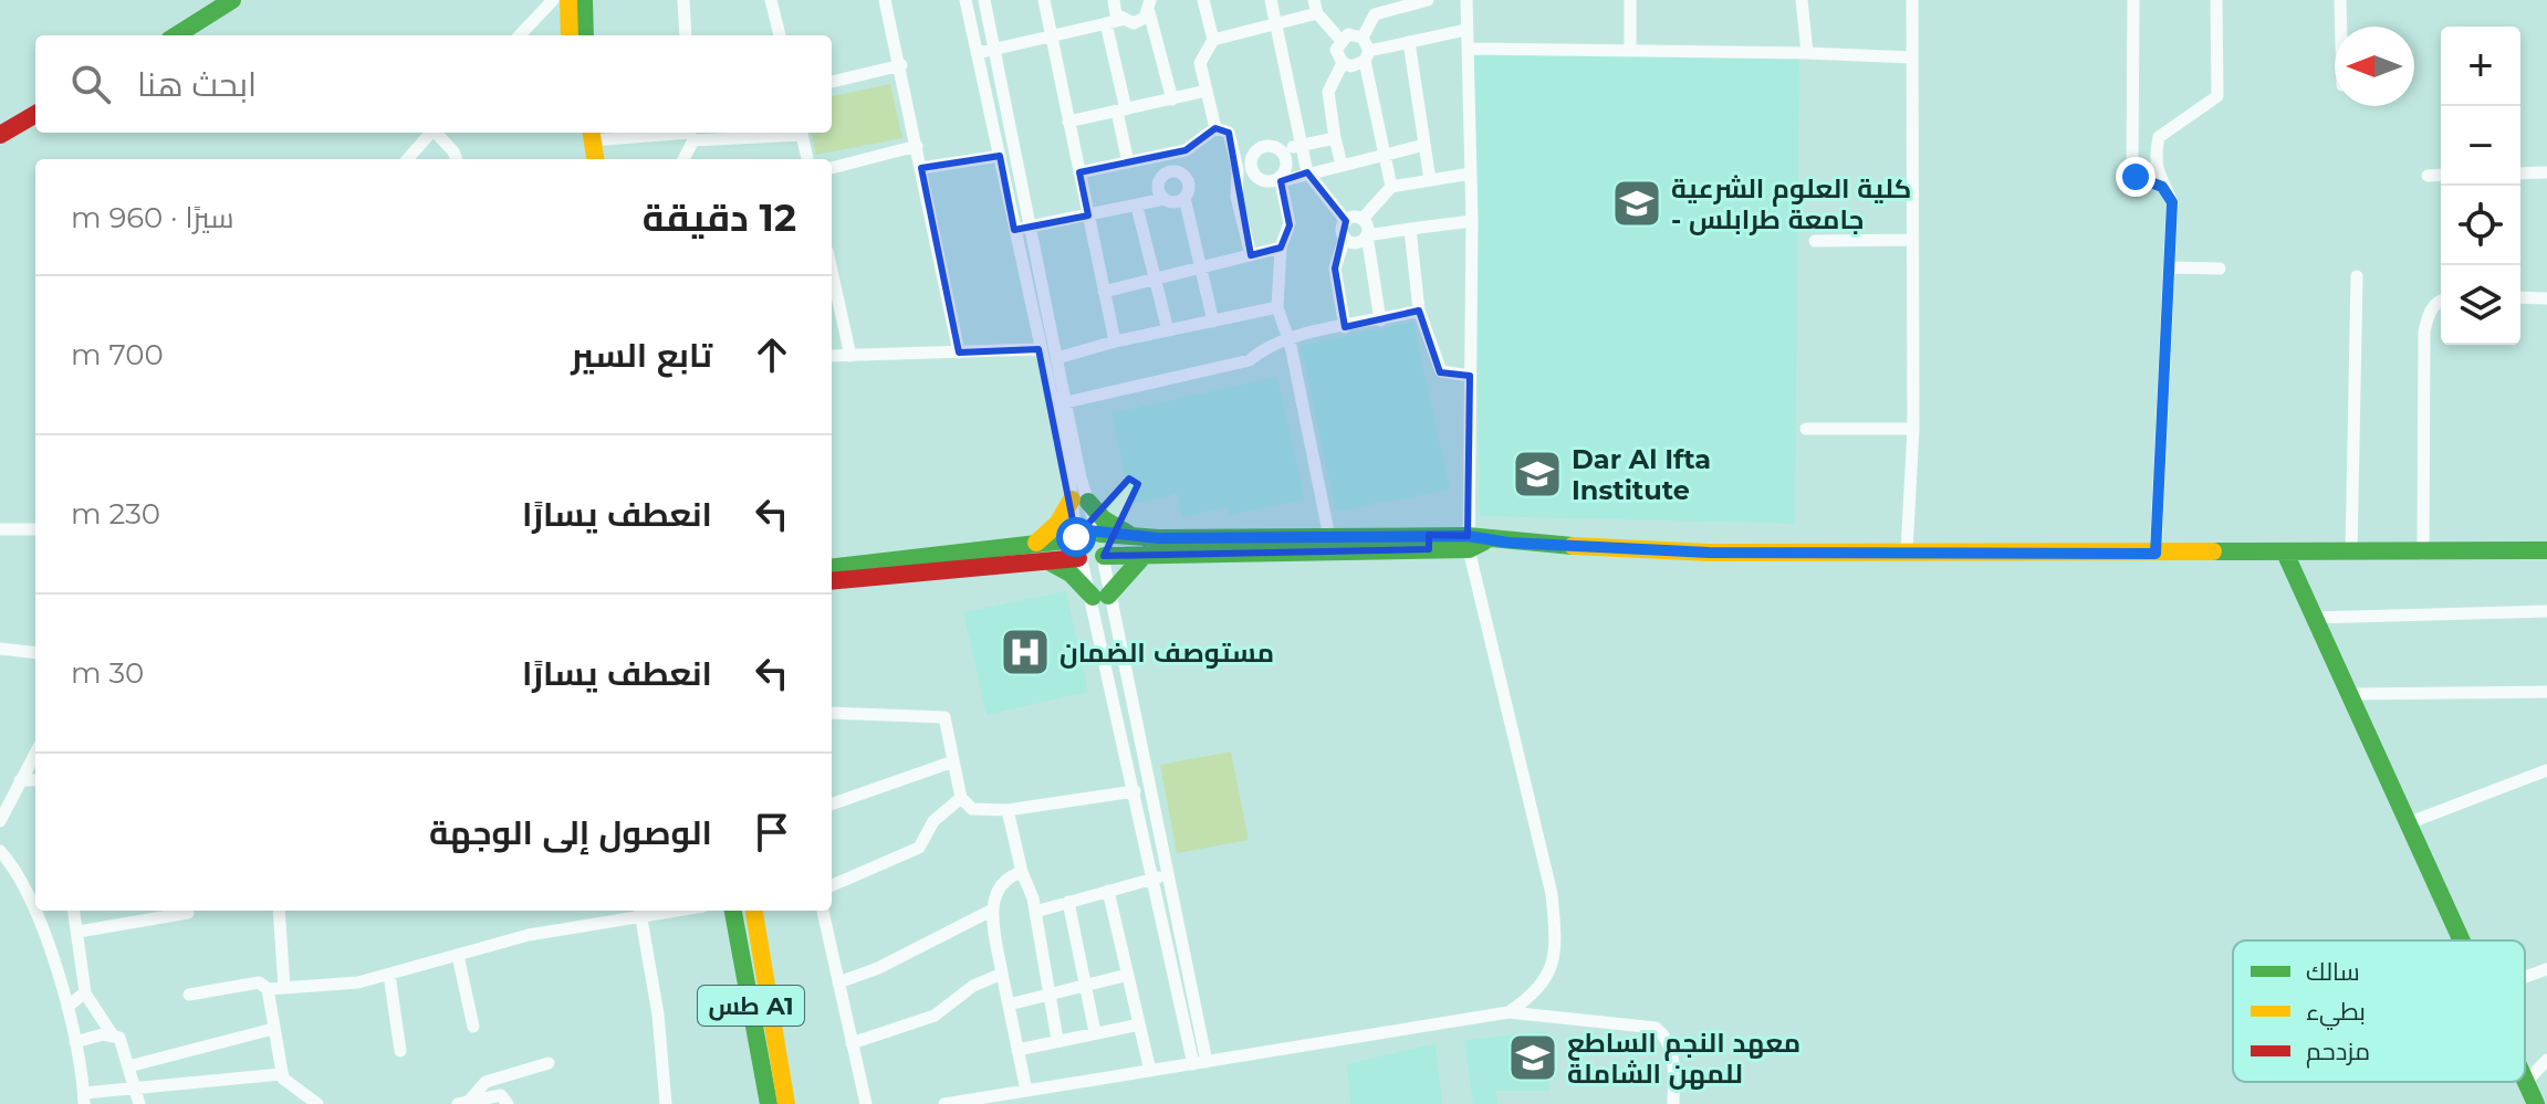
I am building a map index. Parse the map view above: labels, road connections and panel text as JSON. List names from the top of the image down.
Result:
{
  "streets": {
    "main road": ["طس A1"]
  },
  "places": {
    "school or university": ["كلية العلوم الشرعية - جامعة طرابلس", "Dar Al Ifta Institute", "معهد النجم الساطع للمهن الشاملة"],
    "hospital": ["مستوصف الضمان"]
  },
  "legend": ["سالك", "بطيء", "مزدحم"],
  "north": "left",
  "page": {
    "map_buttons": ["+", "−"],
    "search": "ابحث هنا",
    "heading": ["12 دقيقة", "سيرًا · 960 m"],
    "list": [
      ["تابع السير", "700 m"],
      ["انعطف يسارًا", "230 m"],
      ["انعطف يسارًا", "30 m"],
      "الوصول إلى الوجهة"
    ]
  }
}
